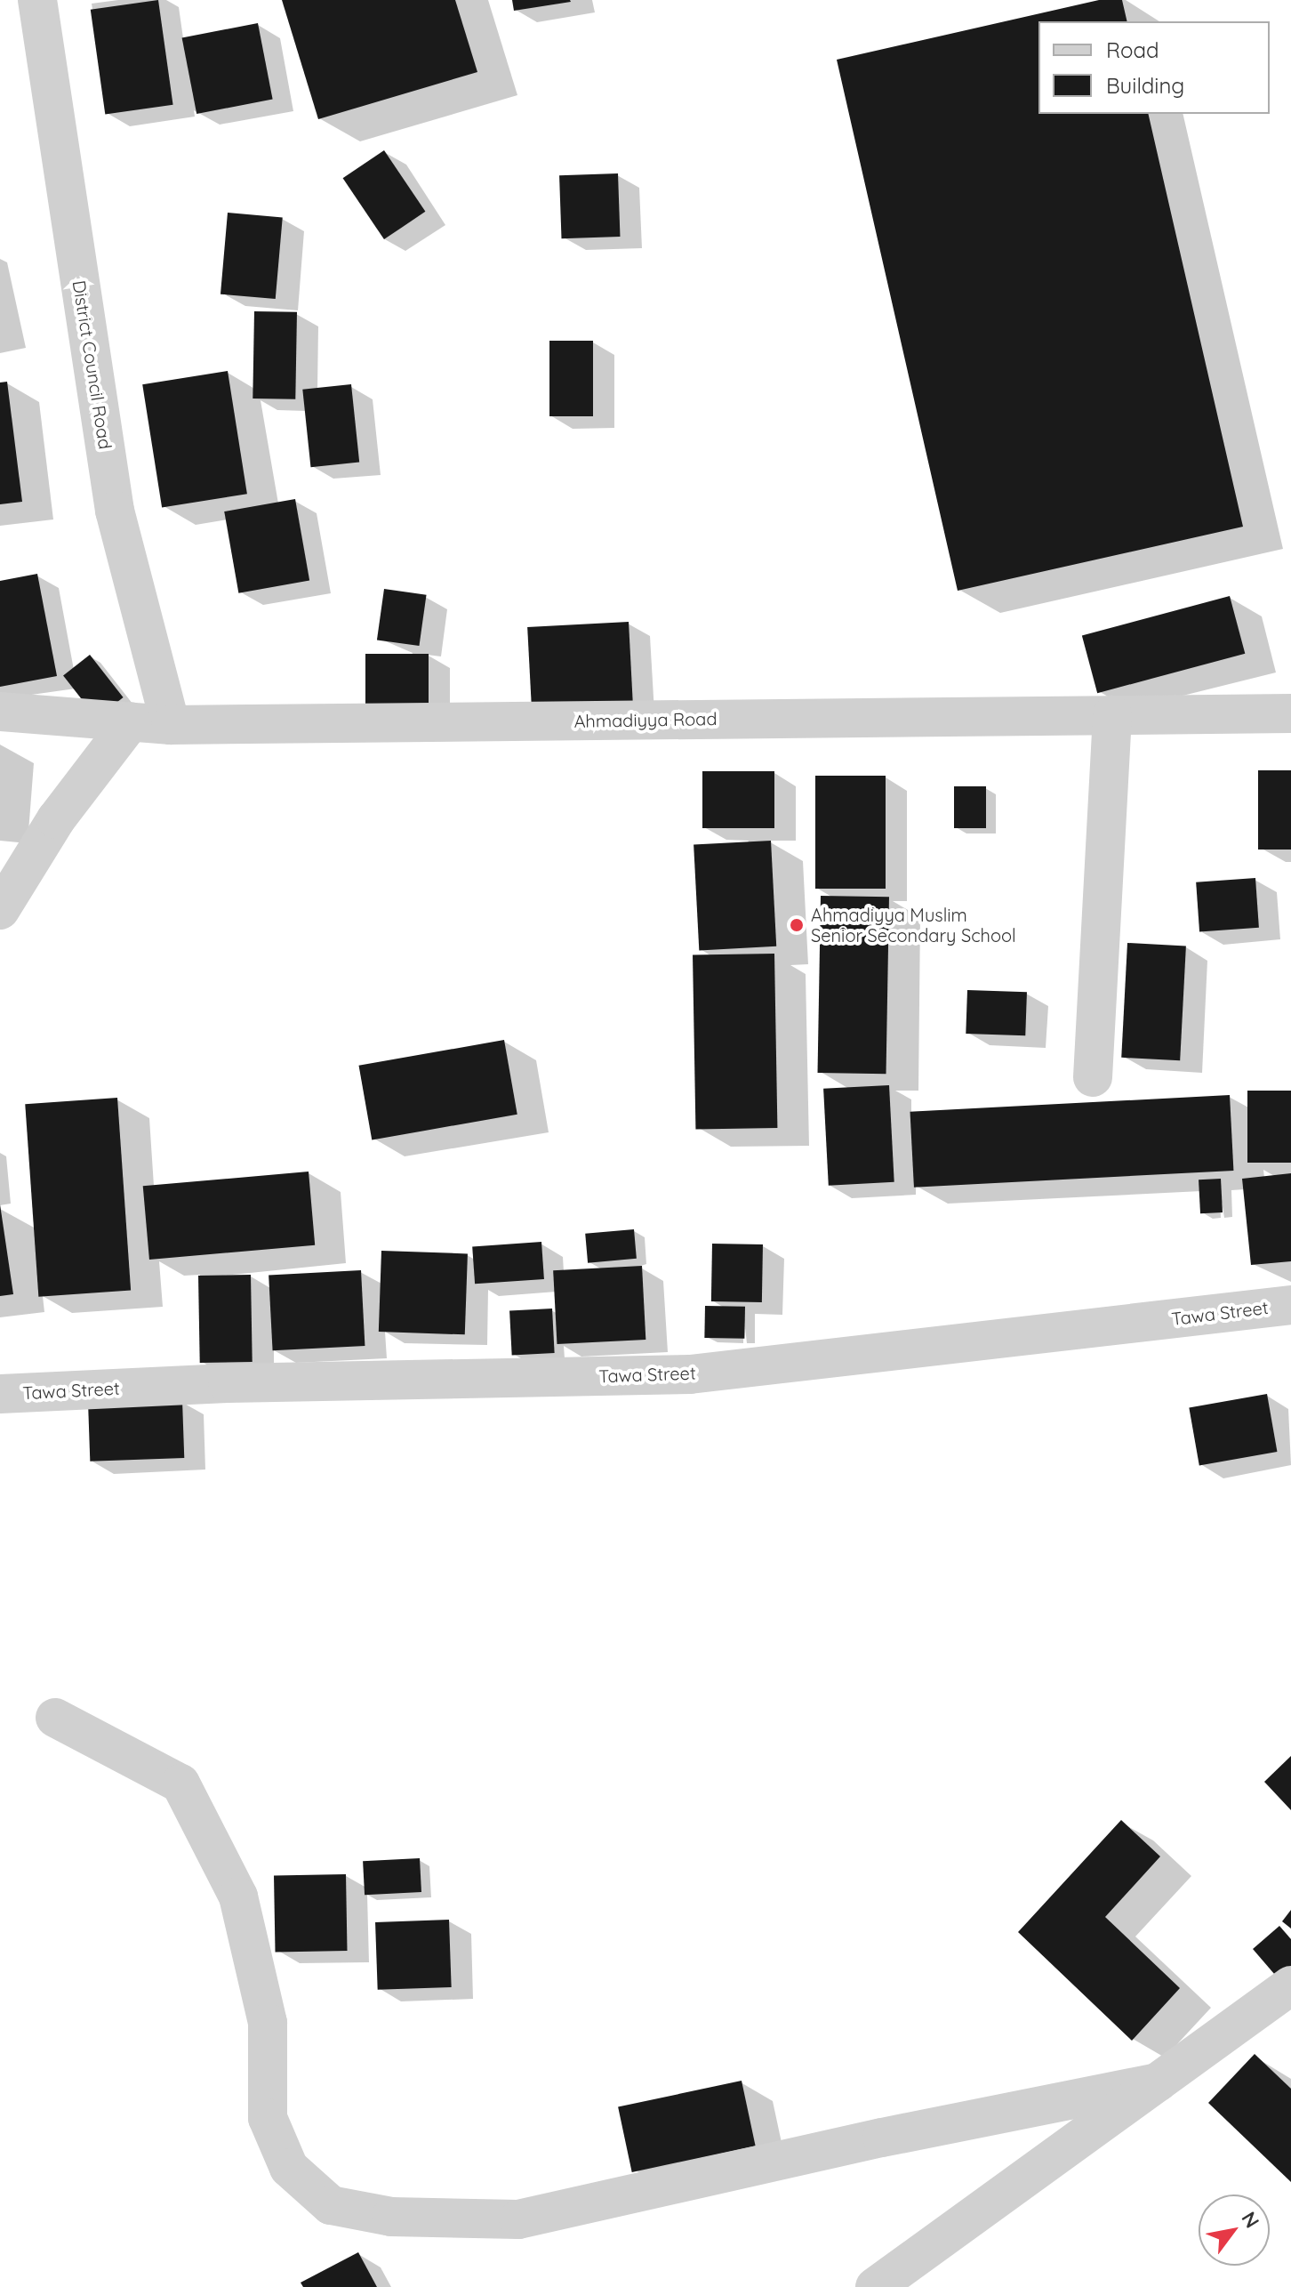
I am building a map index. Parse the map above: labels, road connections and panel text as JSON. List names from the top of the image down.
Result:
{
  "streets": {
    "street": ["District Council Road", "Ahmadiyya Road", "Tawa Street"]
  },
  "crossings": [
    ["District Council Road", "Ahmadiyya Road"]
  ],
  "places": ["Ahmadiyya Muslim Senior Secondary School"],
  "legend": ["Road", "Building"],
  "north": "top right"
}
